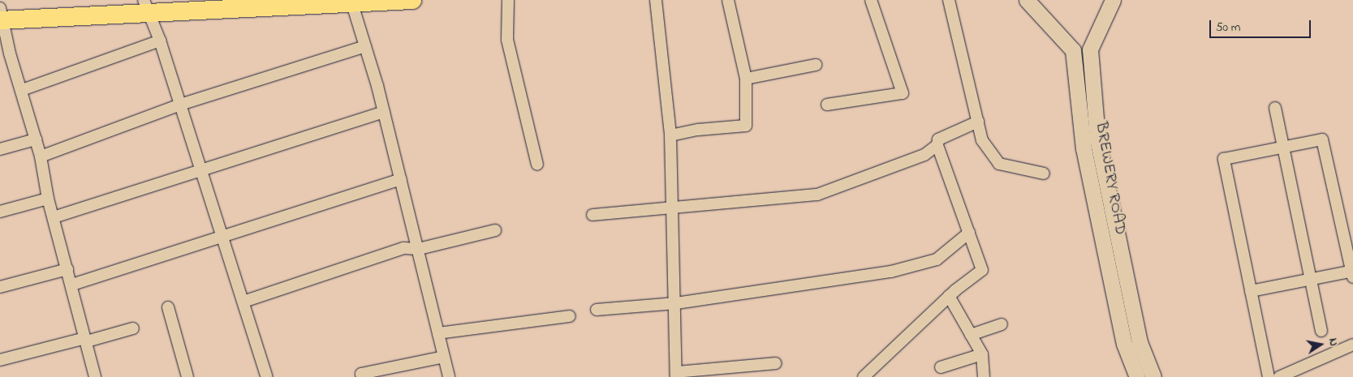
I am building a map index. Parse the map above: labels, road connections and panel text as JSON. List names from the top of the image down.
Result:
{
  "streets": {
    "main road": ["BREWERY ROAD"]
  },
  "scale_bar": "50 m",
  "north": "right"
}
